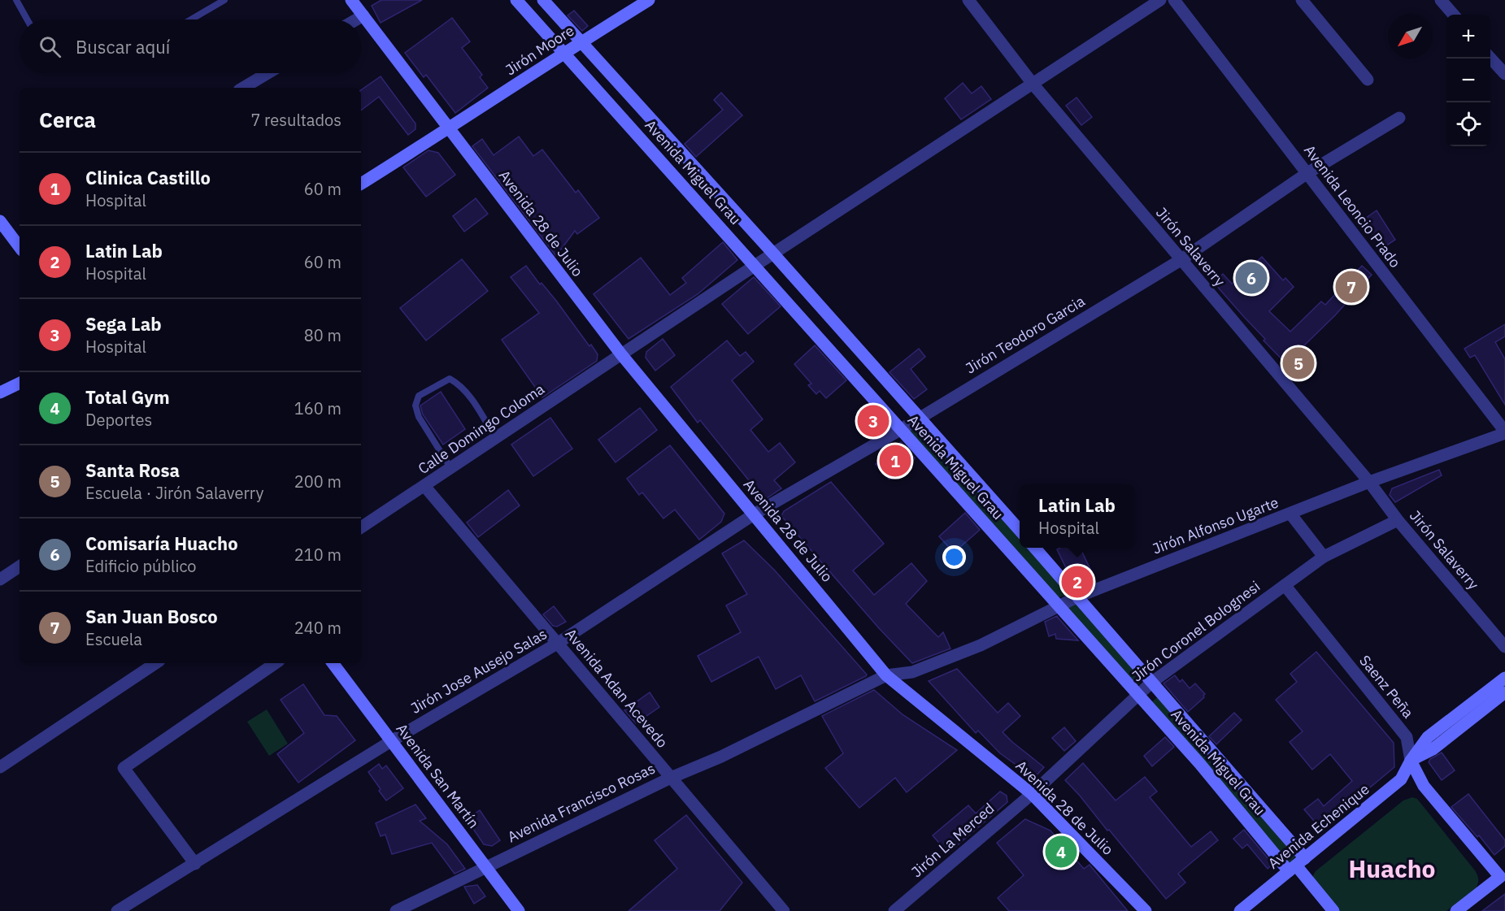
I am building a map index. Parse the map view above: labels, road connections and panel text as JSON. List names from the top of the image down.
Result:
{
  "streets": {
    "street": [
      "Jirón Moore",
      "Avenida Miguel Grau",
      "Avenida Leoncio Prado",
      "Avenida 28 de Julio",
      "Jirón Salaverry",
      "Jirón Teodoro Garcia",
      "Calle Domingo Coloma",
      "Jirón Alfonso Ugarte",
      "Jirón Coronel Bolognesi",
      "Jirón Jose Ausejo Salas",
      "Saenz Peña",
      "Avenida Adan Acevedo",
      "Avenida San Martín",
      "Avenida Francisco Rosas",
      "Avenida Echenique",
      "Jirón La Merced"
    ]
  },
  "crossings": [
    ["Jirón Moore", "Avenida Miguel Grau"],
    ["Jirón Moore", "Avenida 28 de Julio"],
    ["Avenida Miguel Grau", "Jirón Teodoro Garcia"],
    ["Avenida Miguel Grau", "Calle Domingo Coloma"],
    ["Avenida Miguel Grau", "Jirón Alfonso Ugarte"],
    ["Avenida Miguel Grau", "Jirón Coronel Bolognesi"],
    ["Avenida Miguel Grau", "Avenida Echenique"],
    ["Avenida Leoncio Prado", "Jirón Teodoro Garcia"],
    ["Avenida Leoncio Prado", "Jirón Alfonso Ugarte"],
    ["Avenida 28 de Julio", "Jirón Teodoro Garcia"],
    ["Avenida 28 de Julio", "Calle Domingo Coloma"],
    ["Avenida 28 de Julio", "Jirón Alfonso Ugarte"],
    ["Avenida 28 de Julio", "Jirón Coronel Bolognesi"],
    ["Avenida 28 de Julio", "Jirón Jose Ausejo Salas"],
    ["Avenida 28 de Julio", "Avenida Francisco Rosas"],
    ["Avenida 28 de Julio", "Jirón La Merced"],
    ["Jirón Salaverry", "Jirón Teodoro Garcia"],
    ["Jirón Salaverry", "Calle Domingo Coloma"],
    ["Jirón Salaverry", "Jirón Alfonso Ugarte"],
    ["Jirón Salaverry", "Jirón Coronel Bolognesi"],
    ["Jirón Teodoro Garcia", "Jirón Jose Ausejo Salas"],
    ["Calle Domingo Coloma", "Avenida Adan Acevedo"],
    ["Jirón Alfonso Ugarte", "Avenida Francisco Rosas"],
    ["Jirón Coronel Bolognesi", "Saenz Peña"],
    ["Jirón Coronel Bolognesi", "Jirón La Merced"],
    ["Jirón Jose Ausejo Salas", "Avenida Adan Acevedo"],
    ["Jirón Jose Ausejo Salas", "Avenida San Martín"],
    ["Saenz Peña", "Avenida Echenique"],
    ["Avenida Adan Acevedo", "Avenida Francisco Rosas"],
    ["Avenida San Martín", "Avenida Francisco Rosas"]
  ],
  "districts": ["Huacho"],
  "north": "bottom left",
  "page": {
    "map_buttons": ["+", "−"],
    "search": "Buscar aquí",
    "heading": ["Cerca", "7 resultados"],
    "list": [
      {
        "mark": "1",
        "name": "Clinica Castillo",
        "note": "Hospital",
        "value": "60 m"
      },
      {
        "mark": "2",
        "name": "Latin Lab",
        "note": "Hospital",
        "value": "60 m"
      },
      {
        "mark": "3",
        "name": "Sega Lab",
        "note": "Hospital",
        "value": "80 m"
      },
      {
        "mark": "4",
        "name": "Total Gym",
        "note": "Deportes",
        "value": "160 m"
      },
      {
        "mark": "5",
        "name": "Santa Rosa",
        "note": "Escuela · Jirón Salaverry",
        "value": "200 m"
      },
      {
        "mark": "6",
        "name": "Comisaría Huacho",
        "note": "Edificio público",
        "value": "210 m"
      },
      {
        "mark": "7",
        "name": "San Juan Bosco",
        "note": "Escuela",
        "value": "240 m"
      }
    ],
    "pins": [
      "6",
      "7",
      "5",
      "3",
      "1",
      "2",
      "4"
    ],
    "popup": ["Latin Lab", "Hospital"]
  }
}
